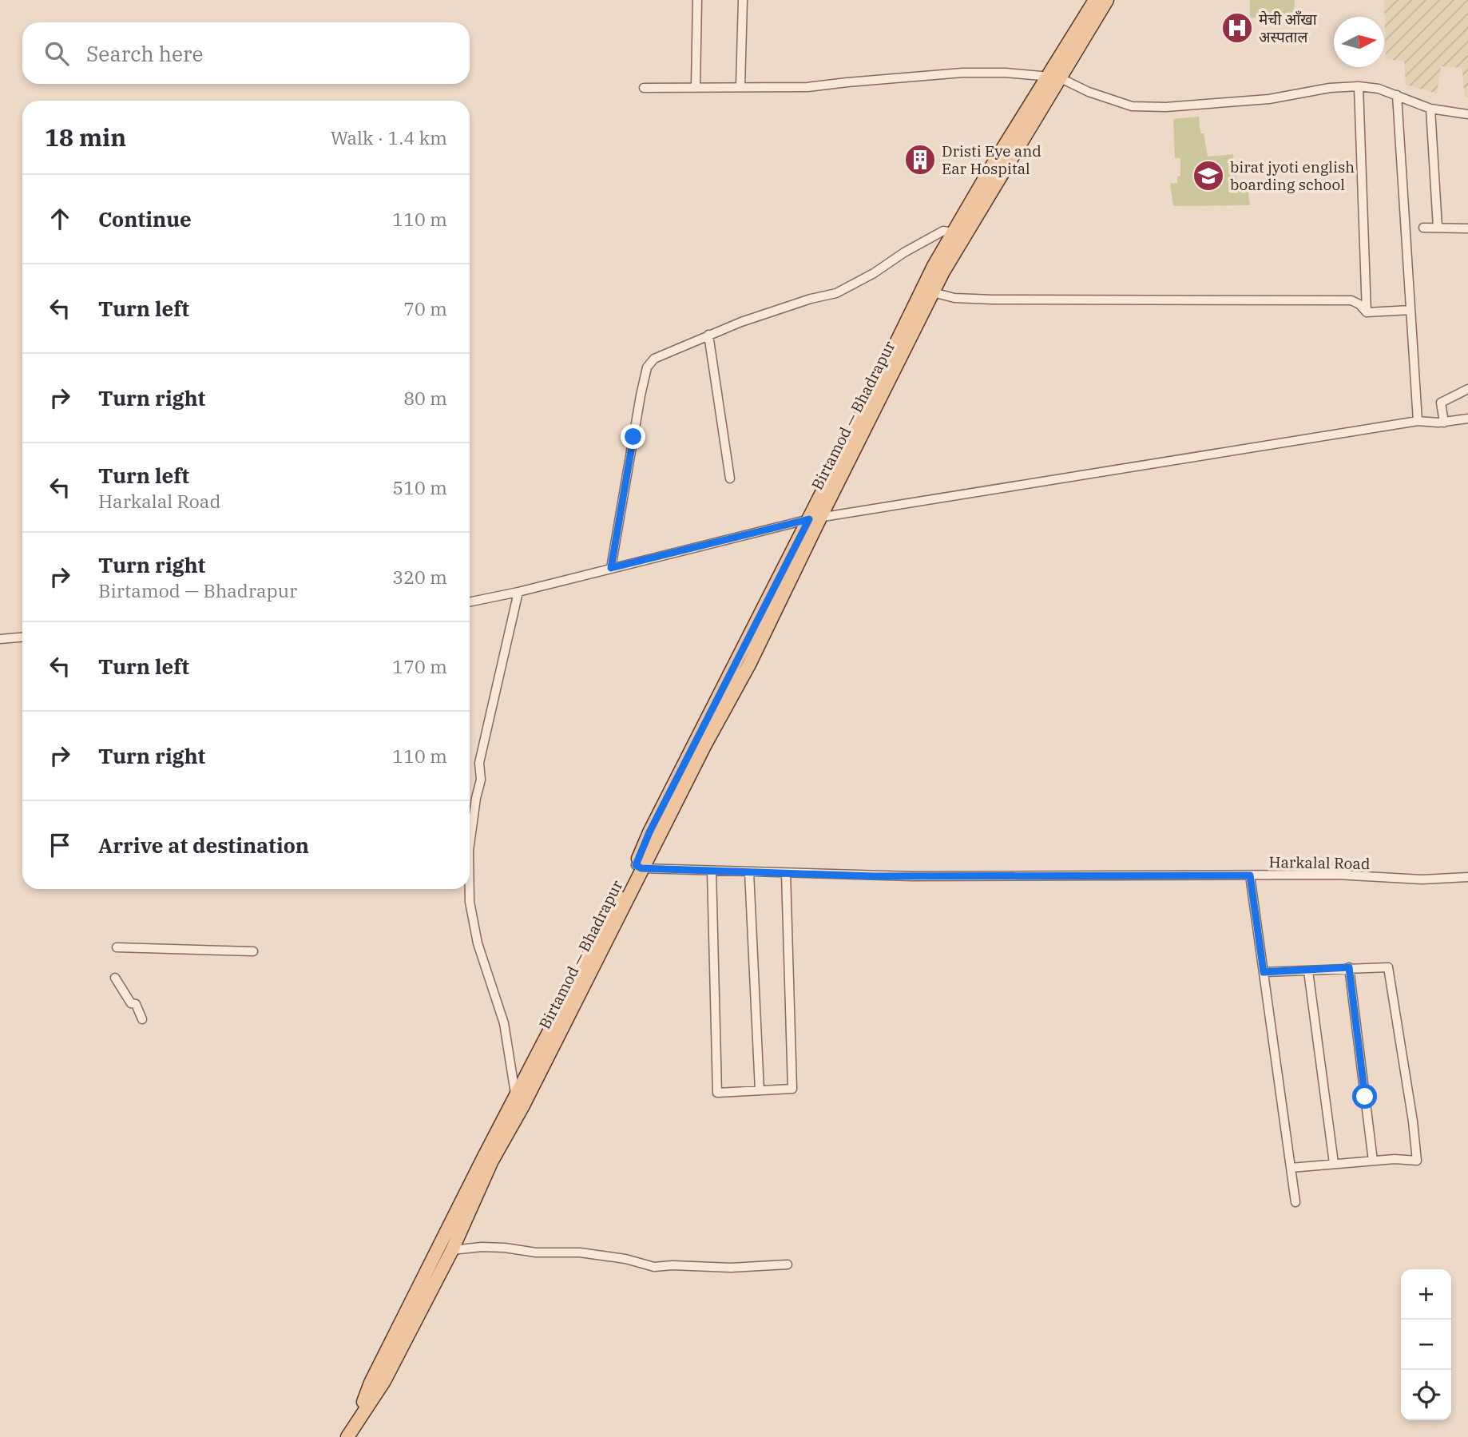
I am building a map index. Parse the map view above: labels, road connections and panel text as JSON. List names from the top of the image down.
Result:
{
  "streets": {
    "main road": ["Birtamod — Bhadrapur"],
    "street": ["Harkalal Road"]
  },
  "crossings": [
    ["Birtamod — Bhadrapur", "Harkalal Road"]
  ],
  "places": {
    "hospital": ["मेची आँखा अस्पताल"],
    "building": ["Dristi Eye and Ear Hospital"],
    "school or university": ["birat jyoti english boarding school"]
  },
  "north": "right",
  "page": {
    "search": "Search here",
    "heading": ["18 min", "Walk · 1.4 km"],
    "list": [
      ["Continue", "110 m"],
      ["Turn left", "70 m"],
      ["Turn right", "80 m"],
      ["Turn left", "Harkalal Road", "510 m"],
      ["Turn right", "Birtamod — Bhadrapur", "320 m"],
      ["Turn left", "170 m"],
      ["Turn right", "110 m"],
      "Arrive at destination"
    ],
    "map_buttons": ["+", "−"]
  }
}
